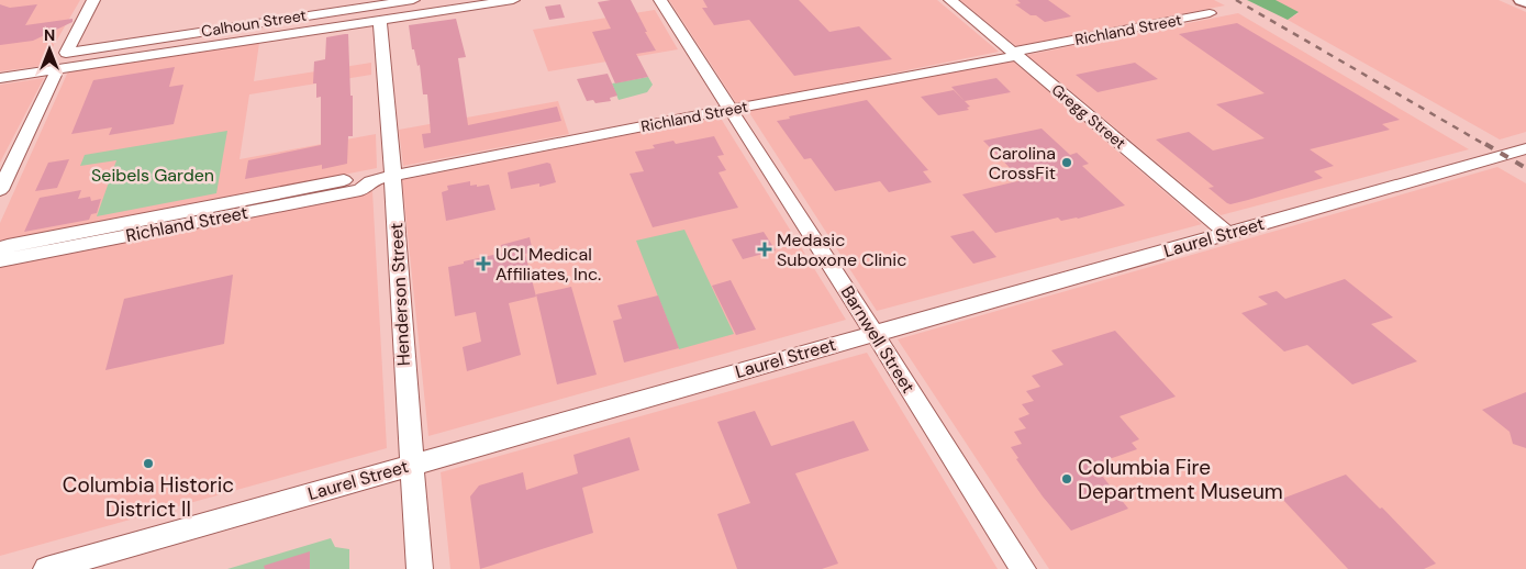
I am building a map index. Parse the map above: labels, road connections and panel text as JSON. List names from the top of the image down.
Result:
{
  "streets": {
    "street": [
      "Calhoun Street",
      "Richland Street",
      "Gregg Street",
      "Laurel Street",
      "Henderson Street",
      "Barnwell Street"
    ]
  },
  "crossings": [
    ["Calhoun Street", "Henderson Street"],
    ["Richland Street", "Gregg Street"],
    ["Richland Street", "Henderson Street"],
    ["Richland Street", "Barnwell Street"],
    ["Gregg Street", "Laurel Street"],
    ["Laurel Street", "Henderson Street"],
    ["Laurel Street", "Barnwell Street"]
  ],
  "parks": ["Seibels Garden"],
  "places": {
    "other": ["Carolina CrossFit", "Columbia Historic District II", "Columbia Fire Department Museum"],
    "health": ["Medasic Suboxone Clinic", "UCI Medical Affiliates, Inc."]
  },
  "north": "top"
}
